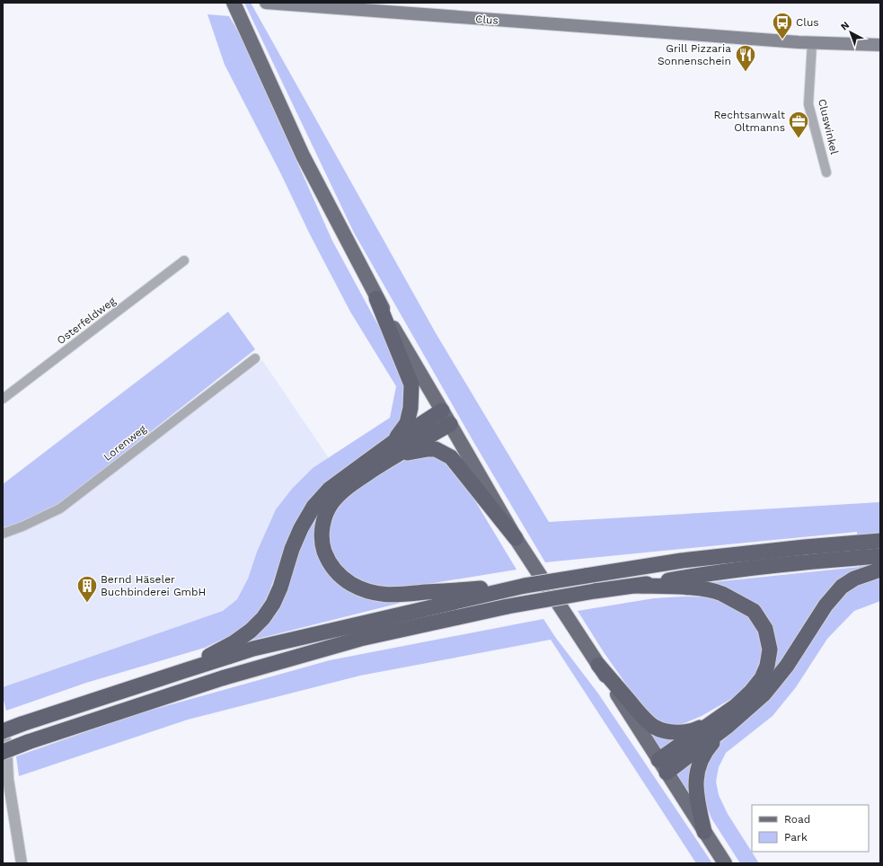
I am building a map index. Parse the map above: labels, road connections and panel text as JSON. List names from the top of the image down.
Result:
{
  "streets": {
    "main road": ["Clus"],
    "street": ["Cluswinkel", "Osterfeldweg", "Lorenweg"]
  },
  "crossings": [
    ["Clus", "Cluswinkel"]
  ],
  "places": {
    "bus stop": ["Clus"],
    "restaurant": ["Grill Pizzaria Sonnenschein"],
    "office": ["Rechtsanwalt Oltmanns"],
    "building": ["Bernd Häseler Buchbinderei GmbH"]
  },
  "legend": ["Road", "Park"],
  "north": "top left"
}
